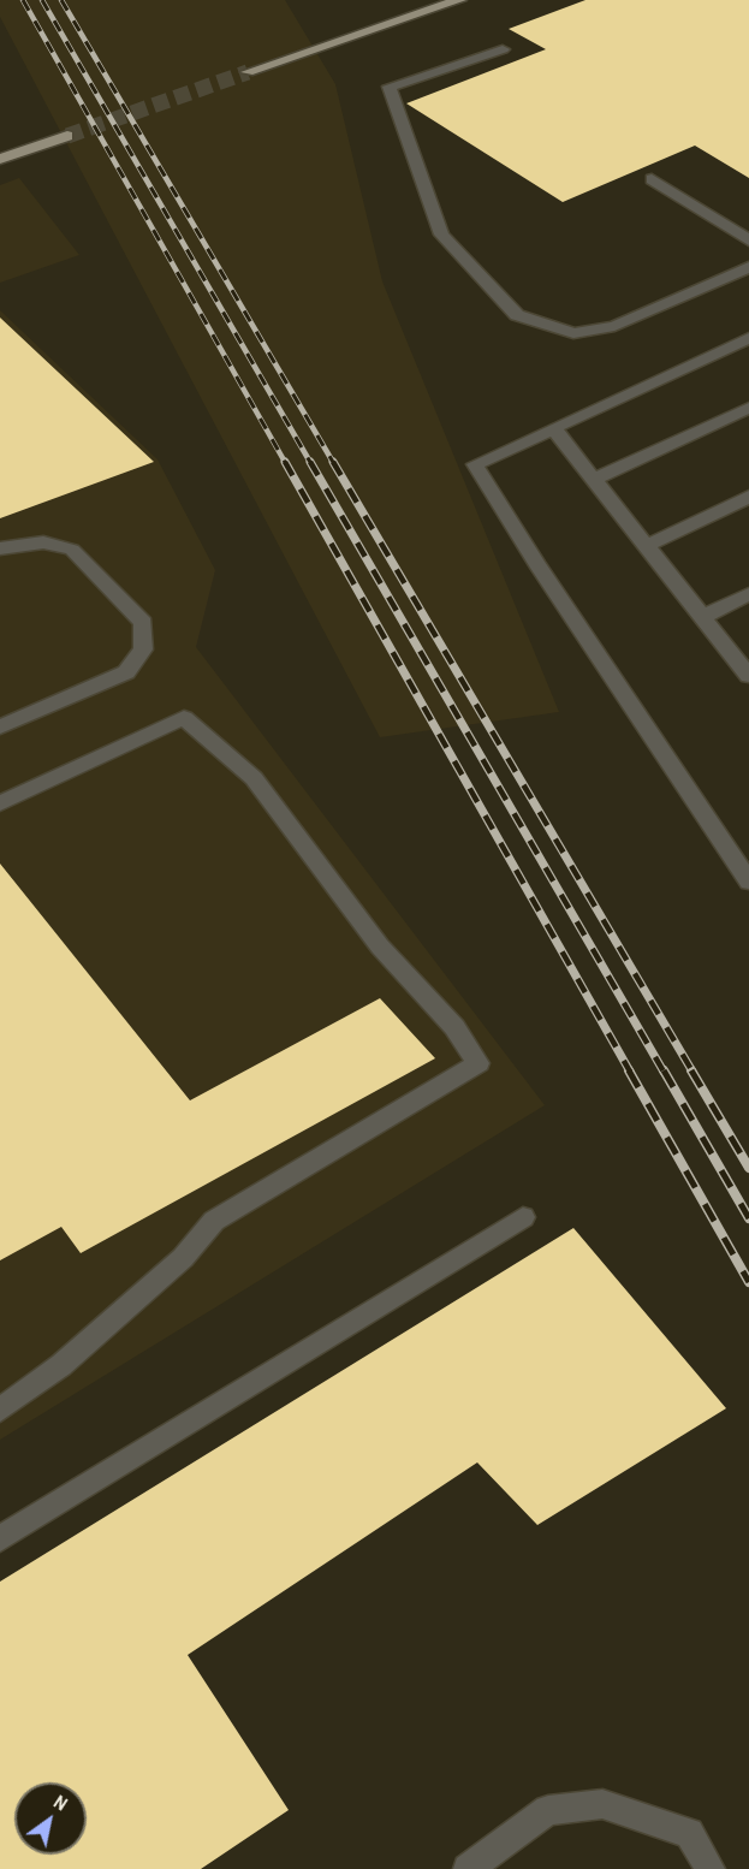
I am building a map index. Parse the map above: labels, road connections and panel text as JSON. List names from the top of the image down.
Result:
{
  "north": "top right"
}
